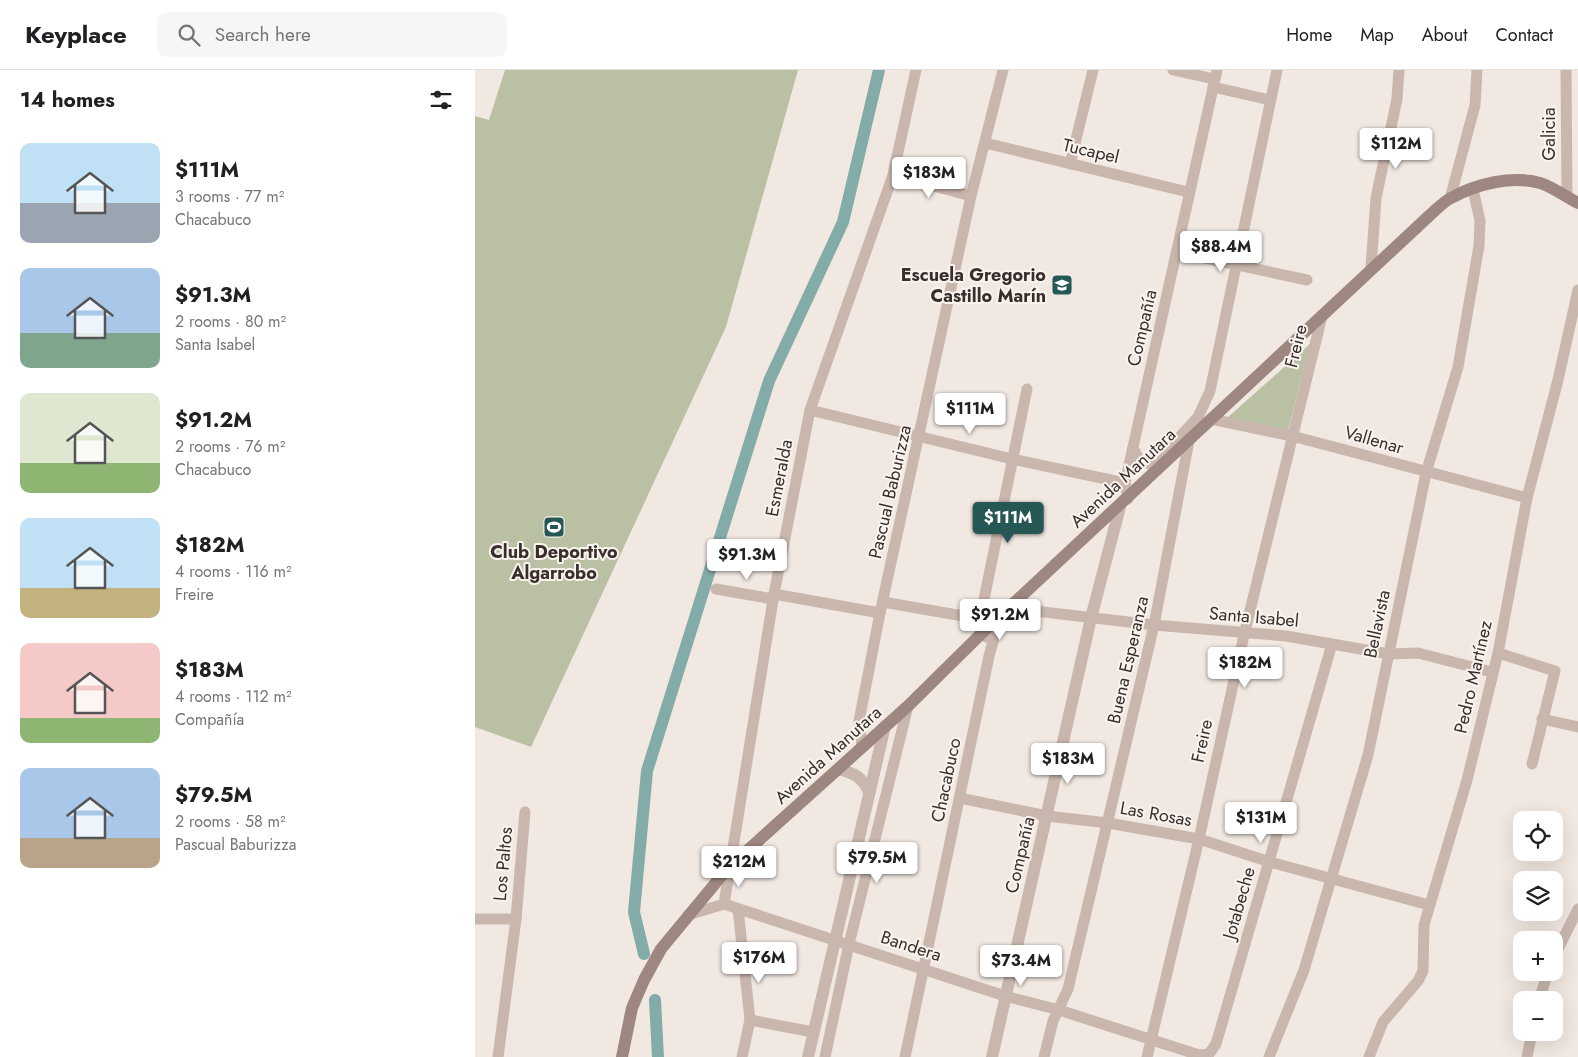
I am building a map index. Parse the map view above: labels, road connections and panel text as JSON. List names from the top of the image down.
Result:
{
  "streets": {
    "main road": ["Avenida Manutara"],
    "street": [
      "Galicia",
      "Tucapel",
      "Compañía",
      "Freire",
      "Vallenar",
      "Esmeralda",
      "Pascual Baburizza",
      "Santa Isabel",
      "Bellavista",
      "Buena Esperanza",
      "Pedro Martínez",
      "Chacabuco",
      "Las Rosas",
      "Los Paltos",
      "Jotabeche",
      "Bandera"
    ]
  },
  "crossings": [
    ["Galicia", "Avenida Manutara"],
    ["Tucapel", "Compañía"],
    ["Tucapel", "Pascual Baburizza"],
    ["Compañía", "Avenida Manutara"],
    ["Compañía", "Santa Isabel"],
    ["Compañía", "Las Rosas"],
    ["Compañía", "Bandera"],
    ["Freire", "Vallenar"],
    ["Freire", "Avenida Manutara"],
    ["Freire", "Santa Isabel"],
    ["Freire", "Las Rosas"],
    ["Freire", "Bandera"],
    ["Vallenar", "Avenida Manutara"],
    ["Vallenar", "Bellavista"],
    ["Vallenar", "Pedro Martínez"],
    ["Esmeralda", "Avenida Manutara"],
    ["Esmeralda", "Bandera"],
    ["Avenida Manutara", "Pascual Baburizza"],
    ["Avenida Manutara", "Santa Isabel"],
    ["Avenida Manutara", "Bellavista"],
    ["Avenida Manutara", "Buena Esperanza"],
    ["Avenida Manutara", "Chacabuco"],
    ["Santa Isabel", "Bellavista"],
    ["Santa Isabel", "Buena Esperanza"],
    ["Santa Isabel", "Pedro Martínez"],
    ["Santa Isabel", "Chacabuco"],
    ["Santa Isabel", "Jotabeche"],
    ["Bellavista", "Las Rosas"],
    ["Buena Esperanza", "Las Rosas"],
    ["Buena Esperanza", "Bandera"],
    ["Pedro Martínez", "Las Rosas"],
    ["Chacabuco", "Las Rosas"],
    ["Chacabuco", "Bandera"],
    ["Las Rosas", "Jotabeche"],
    ["Jotabeche", "Bandera"]
  ],
  "places": {
    "school or university": ["Escuela Gregorio Castillo Marín"],
    "sports": ["Club Deportivo Algarrobo"]
  },
  "page": {
    "header": "Keyplace",
    "search": "Search here",
    "nav": [
      "Home",
      "Map",
      "About",
      "Contact"
    ],
    "heading": "14 homes",
    "price": [
      "$112M",
      "$183M",
      "$88.4M",
      "$111M",
      "$111M",
      "$91.3M",
      "$91.2M",
      "$182M",
      "$183M",
      "$131M",
      "$79.5M",
      "$212M",
      "$176M",
      "$73.4M"
    ],
    "list": [
      {
        "name": "$111M",
        "note": "3 rooms · 77 m² · Chacabuco"
      },
      {
        "name": "$91.3M",
        "note": "2 rooms · 80 m² · Santa Isabel"
      },
      {
        "name": "$91.2M",
        "note": "2 rooms · 76 m² · Chacabuco"
      },
      {
        "name": "$182M",
        "note": "4 rooms · 116 m² · Freire"
      },
      {
        "name": "$183M",
        "note": "4 rooms · 112 m² · Compañía"
      },
      {
        "name": "$79.5M",
        "note": "2 rooms · 58 m² · Pascual Baburizza"
      }
    ],
    "map_buttons": ["+", "−"]
  }
}
